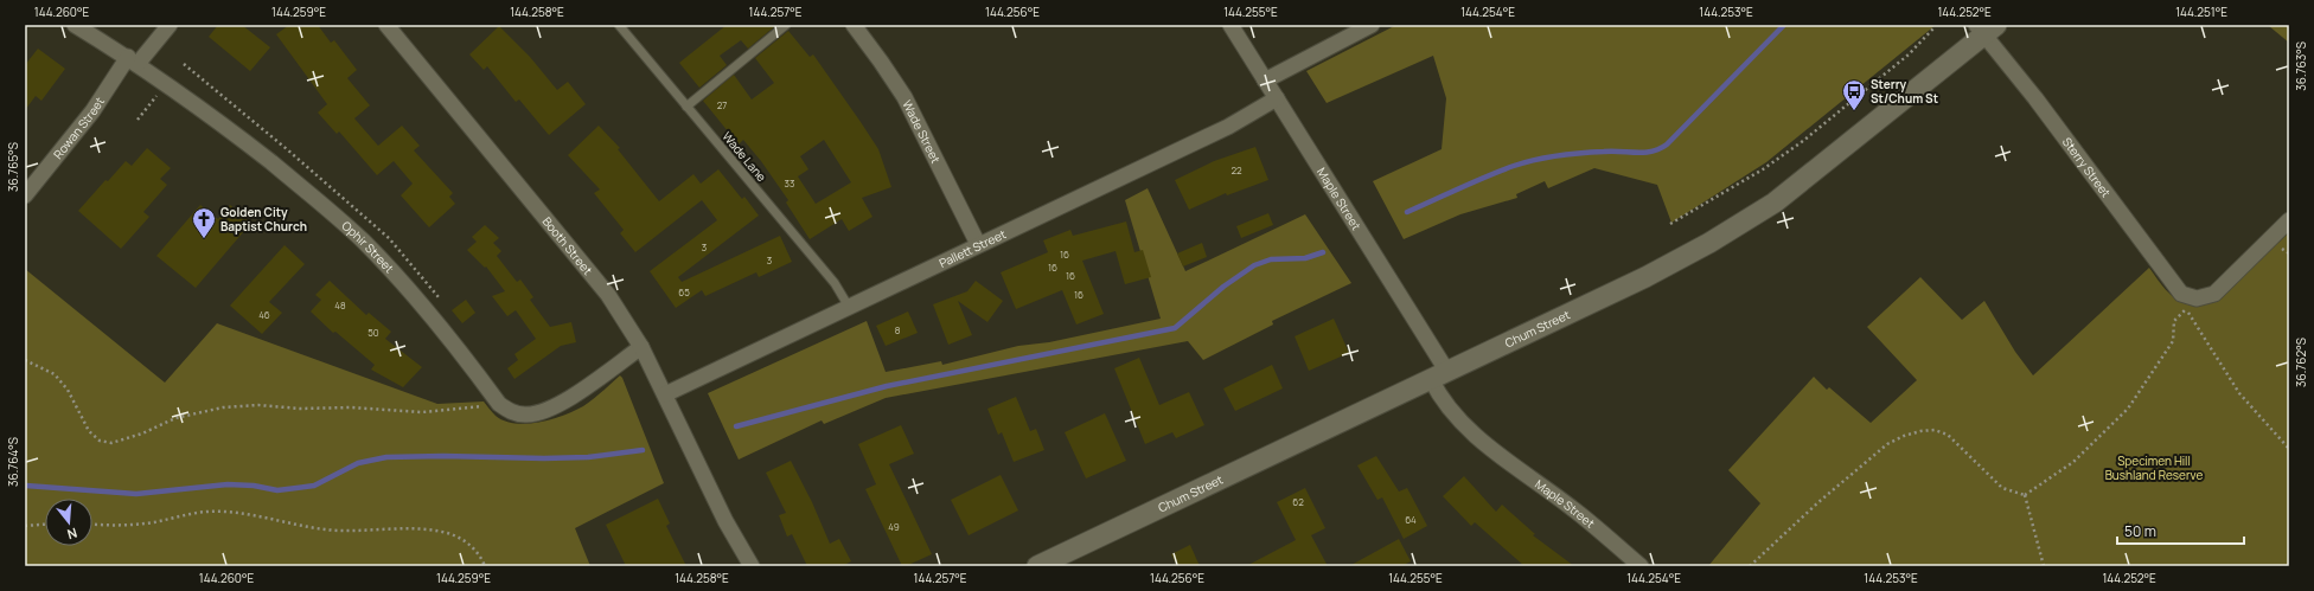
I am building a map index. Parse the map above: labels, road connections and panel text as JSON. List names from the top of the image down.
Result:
{
  "streets": {
    "street": [
      "Rowan Street",
      "Wade Street",
      "Sterry Street",
      "Maple Street",
      "Booth Street",
      "Ophir Street",
      "Pallett Street",
      "Chum Street"
    ],
    "lane": ["Wade Lane"]
  },
  "crossings": [
    ["Rowan Street", "Ophir Street"],
    ["Wade Street", "Pallett Street"],
    ["Wade Lane", "Pallett Street"],
    ["Sterry Street", "Chum Street"],
    ["Maple Street", "Pallett Street"],
    ["Maple Street", "Chum Street"],
    ["Booth Street", "Ophir Street"],
    ["Booth Street", "Pallett Street"]
  ],
  "parks": ["Specimen Hill Bushland Reserve"],
  "places": {
    "bus stop": ["Sterry St/Chum St"],
    "church": ["Golden City Baptist Church"]
  },
  "house_numbers": [
    "27",
    "22",
    "33",
    "3",
    "16",
    "3",
    "16",
    "16",
    "65",
    "16",
    "48",
    "46",
    "8",
    "50",
    "62",
    "64",
    "49"
  ],
  "scale_bar": "50 m",
  "north": "bottom",
  "coordinates": [
    "144.260°E",
    "144.259°E",
    "144.258°E",
    "144.257°E",
    "144.256°E",
    "144.255°E",
    "144.254°E",
    "144.253°E",
    "144.252°E",
    "144.251°E",
    "36.763°S",
    "36.765°S",
    "36.762°S",
    "36.764°S"
  ]
}
